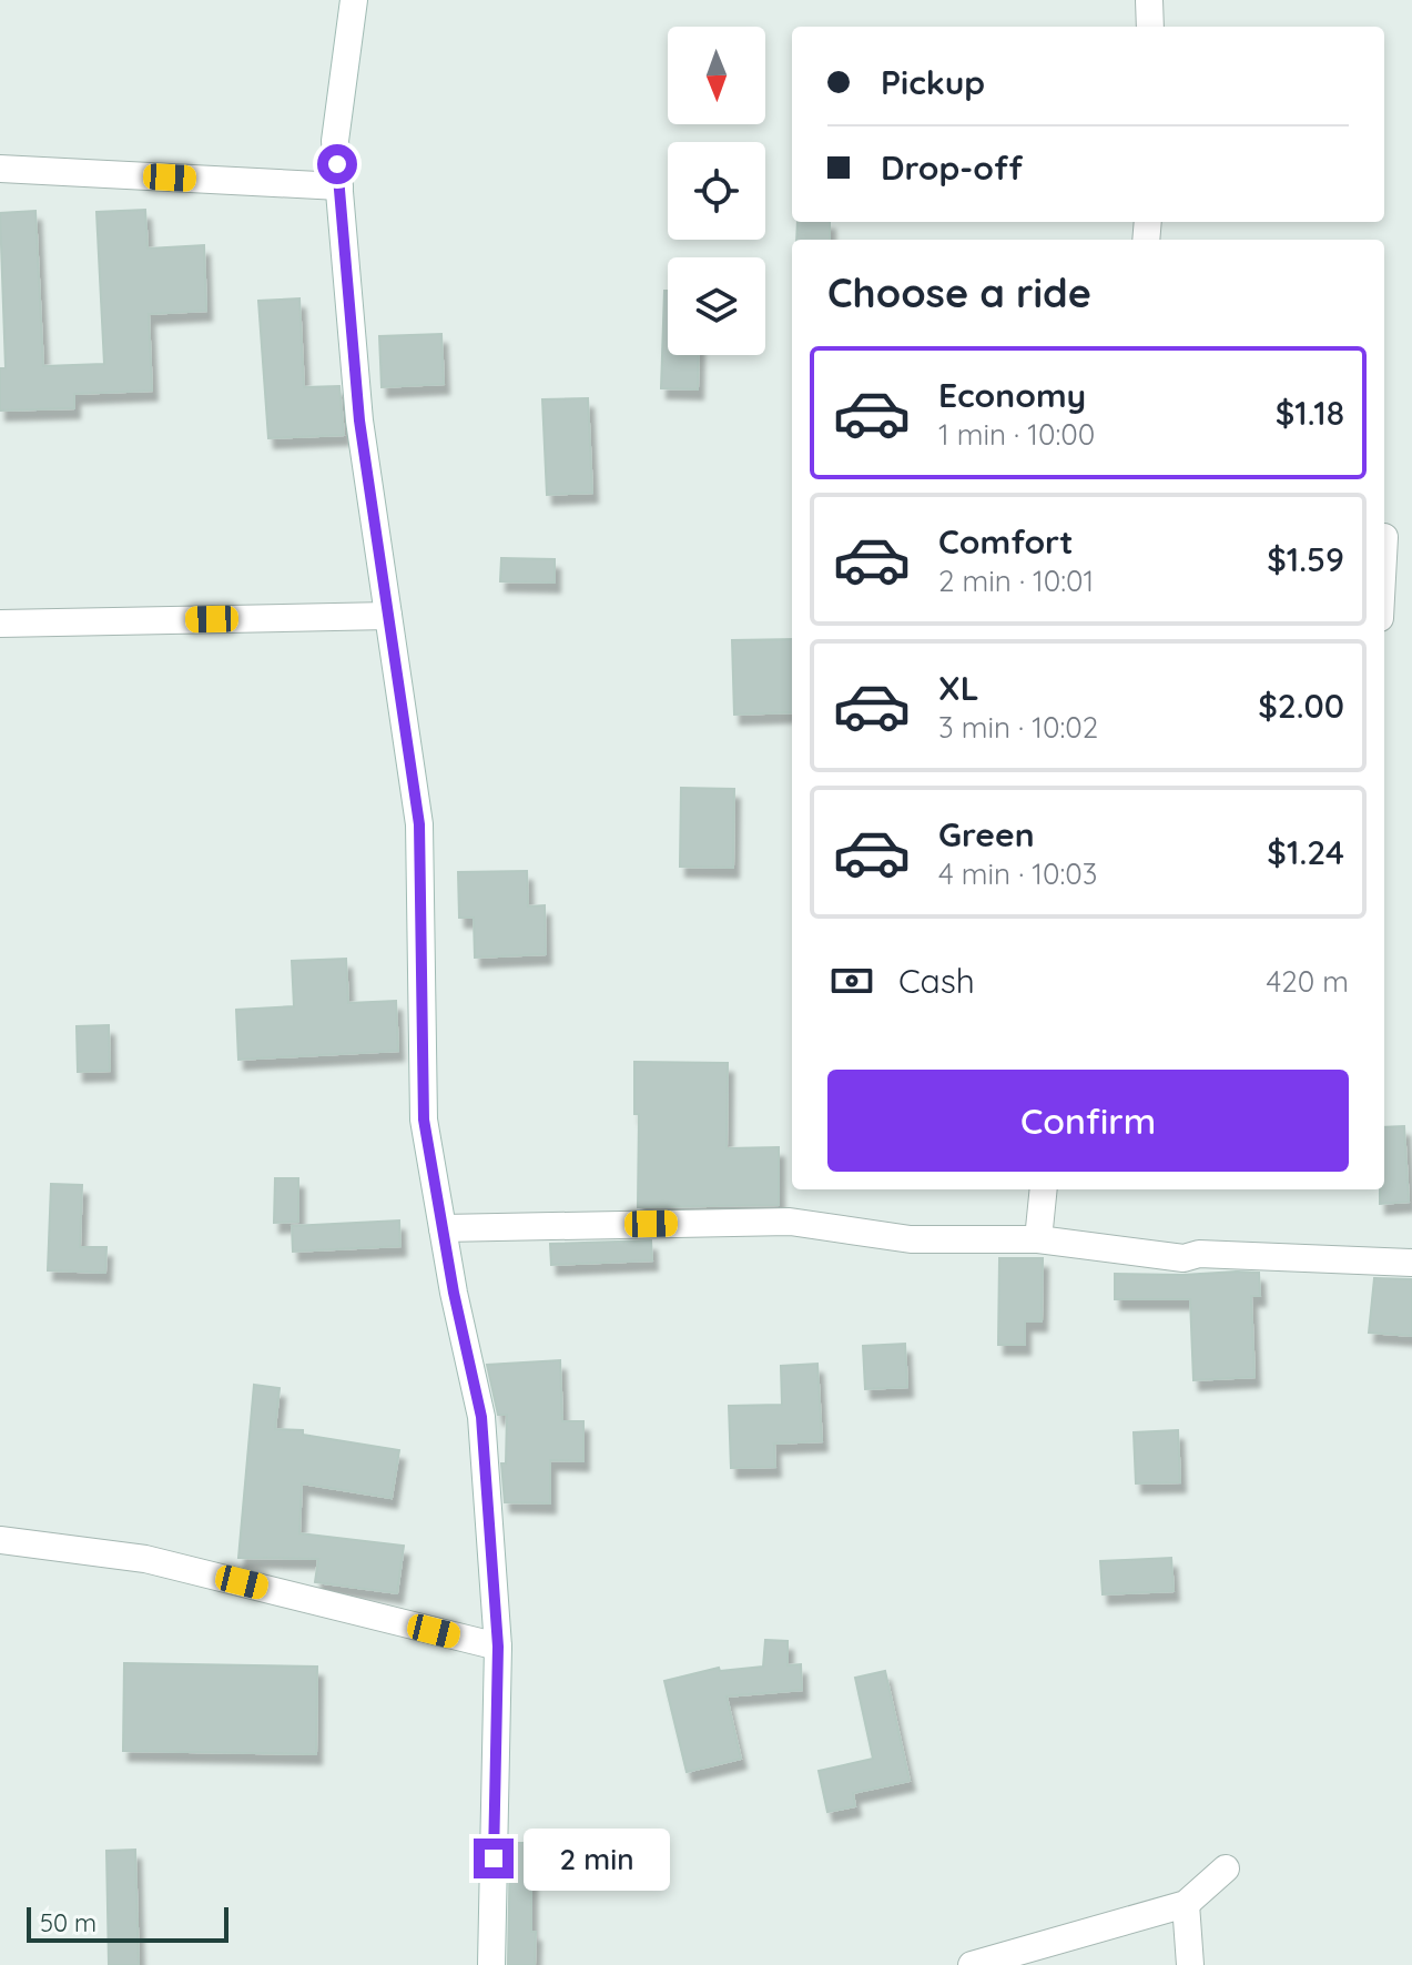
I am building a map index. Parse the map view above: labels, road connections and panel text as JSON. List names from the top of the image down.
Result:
{
  "scale_bar": "50 m",
  "north": "bottom",
  "page": {
    "banner": ["Pickup", "Drop-off"],
    "heading": "Choose a ride",
    "list": [
      {
        "name": "Economy",
        "note": "1 min · 10:00",
        "value": "$1.18"
      },
      {
        "name": "Comfort",
        "note": "2 min · 10:01",
        "value": "$1.59"
      },
      {
        "name": "XL",
        "note": "3 min · 10:02",
        "value": "$2.00"
      },
      {
        "name": "Green",
        "note": "4 min · 10:03",
        "value": "$1.24"
      }
    ],
    "pay": ["Cash", "420 m"],
    "buttons": "Confirm",
    "bubble": "2 min",
    "scale": "50 m"
  }
}
